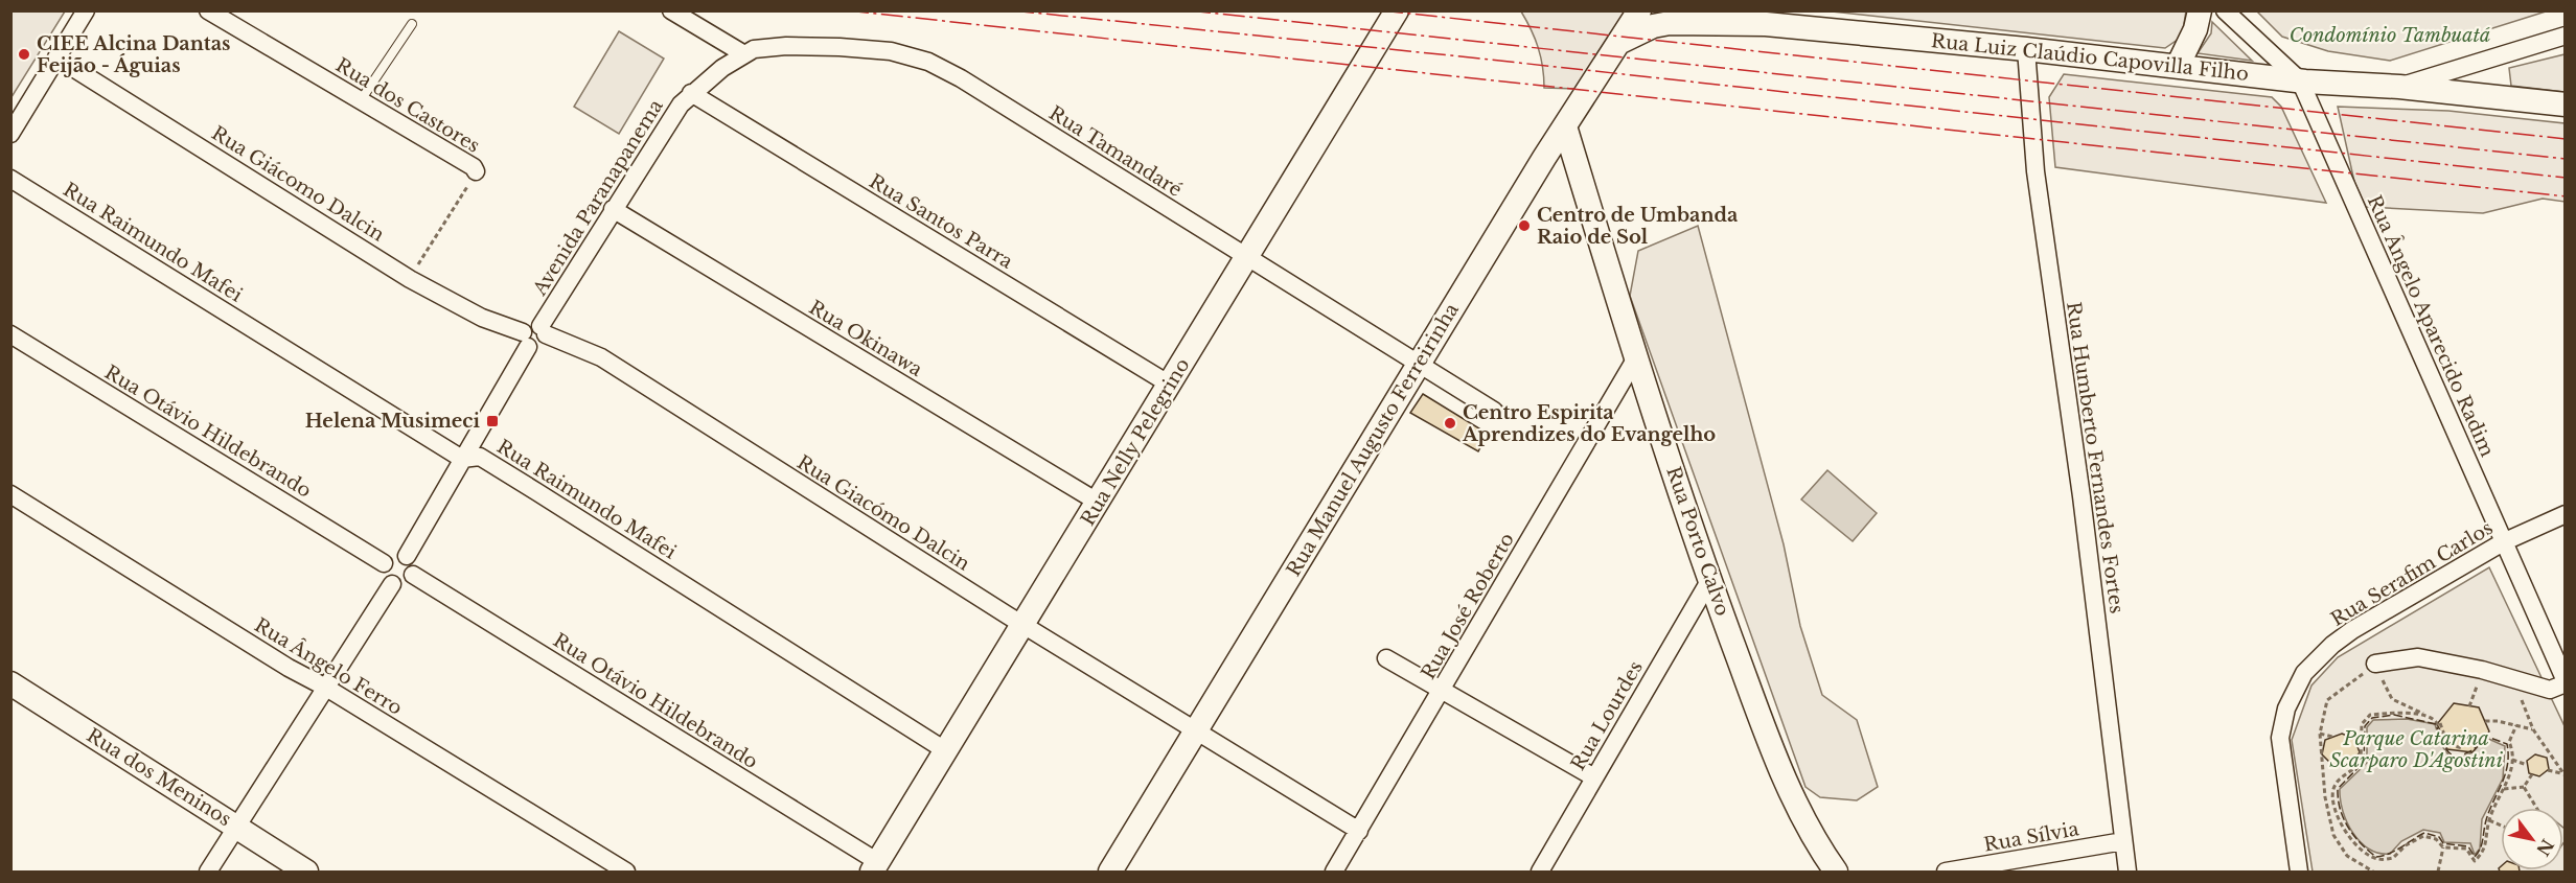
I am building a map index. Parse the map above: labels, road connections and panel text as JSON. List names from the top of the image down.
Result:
{
  "streets": {
    "street": [
      "Rua Luiz Claúdio Capovilla Filho",
      "Rua dos Castores",
      "Rua Tamandaré",
      "Rua Giácomo Dalcin",
      "Avenida Paranapanema",
      "Rua Santos Parra",
      "Rua Raimundo Mafei",
      "Rua Ângelo Aparecido Radim",
      "Rua Okinawa",
      "Rua Otávio Hildebrando",
      "Rua Manuel Augusto Ferreirinha",
      "Rua Nelly Pelegrino",
      "Rua Humberto Fernandes Fortes",
      "Rua Giacómo Dalcin",
      "Rua Porto Calvo",
      "Rua Serafim Carlos",
      "Rua José Roberto",
      "Rua Ângelo Ferro",
      "Rua Lourdes",
      "Rua dos Meninos",
      "Rua Sílvia"
    ]
  },
  "crossings": [
    ["Rua Luiz Claúdio Capovilla Filho", "Rua Ângelo Aparecido Radim"],
    ["Rua Luiz Claúdio Capovilla Filho", "Rua Manuel Augusto Ferreirinha"],
    ["Rua Luiz Claúdio Capovilla Filho", "Rua Humberto Fernandes Fortes"],
    ["Rua dos Castores", "Rua Giácomo Dalcin"],
    ["Rua Tamandaré", "Avenida Paranapanema"],
    ["Rua Tamandaré", "Rua Santos Parra"],
    ["Rua Tamandaré", "Rua Manuel Augusto Ferreirinha"],
    ["Rua Tamandaré", "Rua Nelly Pelegrino"],
    ["Avenida Paranapanema", "Rua Santos Parra"],
    ["Avenida Paranapanema", "Rua Okinawa"],
    ["Avenida Paranapanema", "Rua Giacómo Dalcin"],
    ["Rua Santos Parra", "Rua Nelly Pelegrino"],
    ["Rua Raimundo Mafei", "Rua Nelly Pelegrino"],
    ["Rua Ângelo Aparecido Radim", "Rua Serafim Carlos"],
    ["Rua Okinawa", "Rua Nelly Pelegrino"],
    ["Rua Otávio Hildebrando", "Rua Nelly Pelegrino"],
    ["Rua Manuel Augusto Ferreirinha", "Rua Giacómo Dalcin"],
    ["Rua Manuel Augusto Ferreirinha", "Rua Porto Calvo"],
    ["Rua Nelly Pelegrino", "Rua Giacómo Dalcin"],
    ["Rua Humberto Fernandes Fortes", "Rua Sílvia"],
    ["Rua Porto Calvo", "Rua José Roberto"],
    ["Rua Porto Calvo", "Rua Lourdes"]
  ],
  "parks": ["Condomínio Tambuatá", "Parque Catarina Scarparo D'Agostini"],
  "places": {
    "other": ["CIEE Alcina Dantas Feijão - Águias", "Centro de Umbanda Raio de Sol", "Centro Espirita Aprendizes do Evangelho"],
    "transit": ["Helena Musimeci"]
  },
  "north": "bottom right"
}
